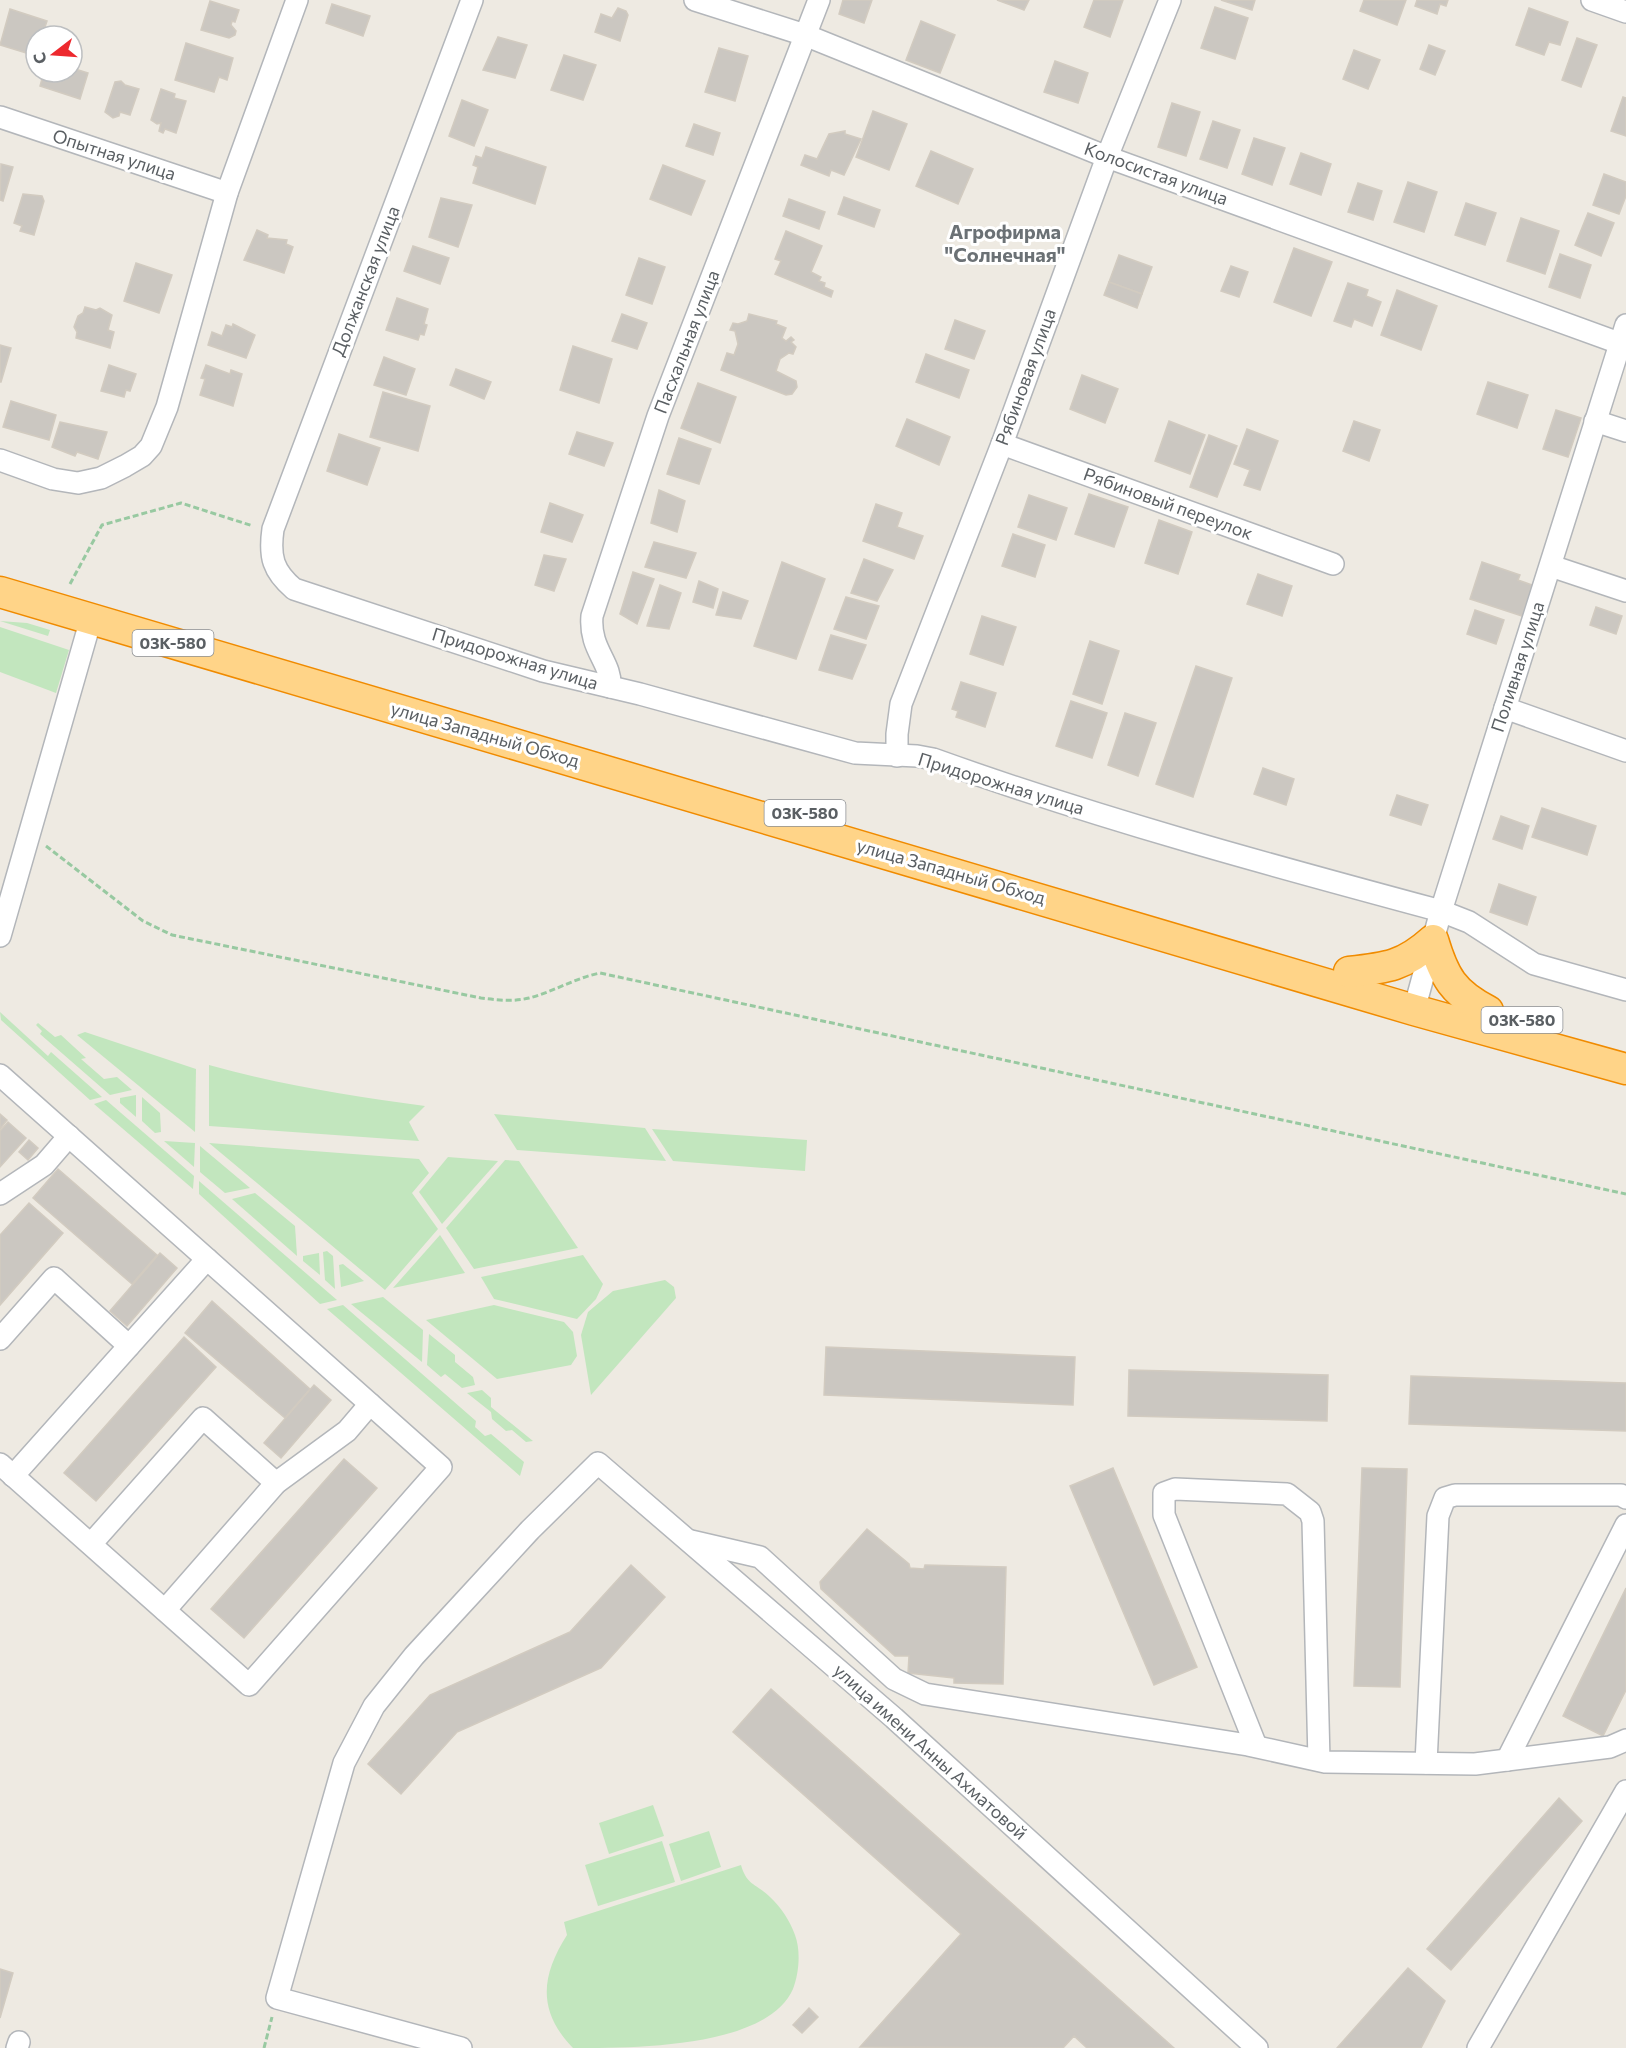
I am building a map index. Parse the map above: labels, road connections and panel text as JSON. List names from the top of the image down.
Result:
{
  "streets": {
    "highway": ["03К-580", "улица Западный Обход"],
    "street": [
      "Опытная улица",
      "Колосистая улица",
      "Должанская улица",
      "Пасхальная улица",
      "Рябиновая улица",
      "Рябиновый переулок",
      "Придорожная улица",
      "Поливная улица",
      "улица имени Анны Ахматовой"
    ]
  },
  "crossings": [
    ["Колосистая улица", "Пасхальная улица"],
    ["Колосистая улица", "Рябиновая улица"],
    ["Колосистая улица", "Поливная улица"],
    ["Должанская улица", "Придорожная улица"],
    ["Пасхальная улица", "Придорожная улица"],
    ["Рябиновая улица", "Рябиновый переулок"],
    ["Рябиновая улица", "Придорожная улица"],
    ["Придорожная улица", "Поливная улица"],
    ["Поливная улица", "улица Западный Обход"]
  ],
  "districts": ["Агрофирма \"Солнечная\""],
  "north": "left"
}
